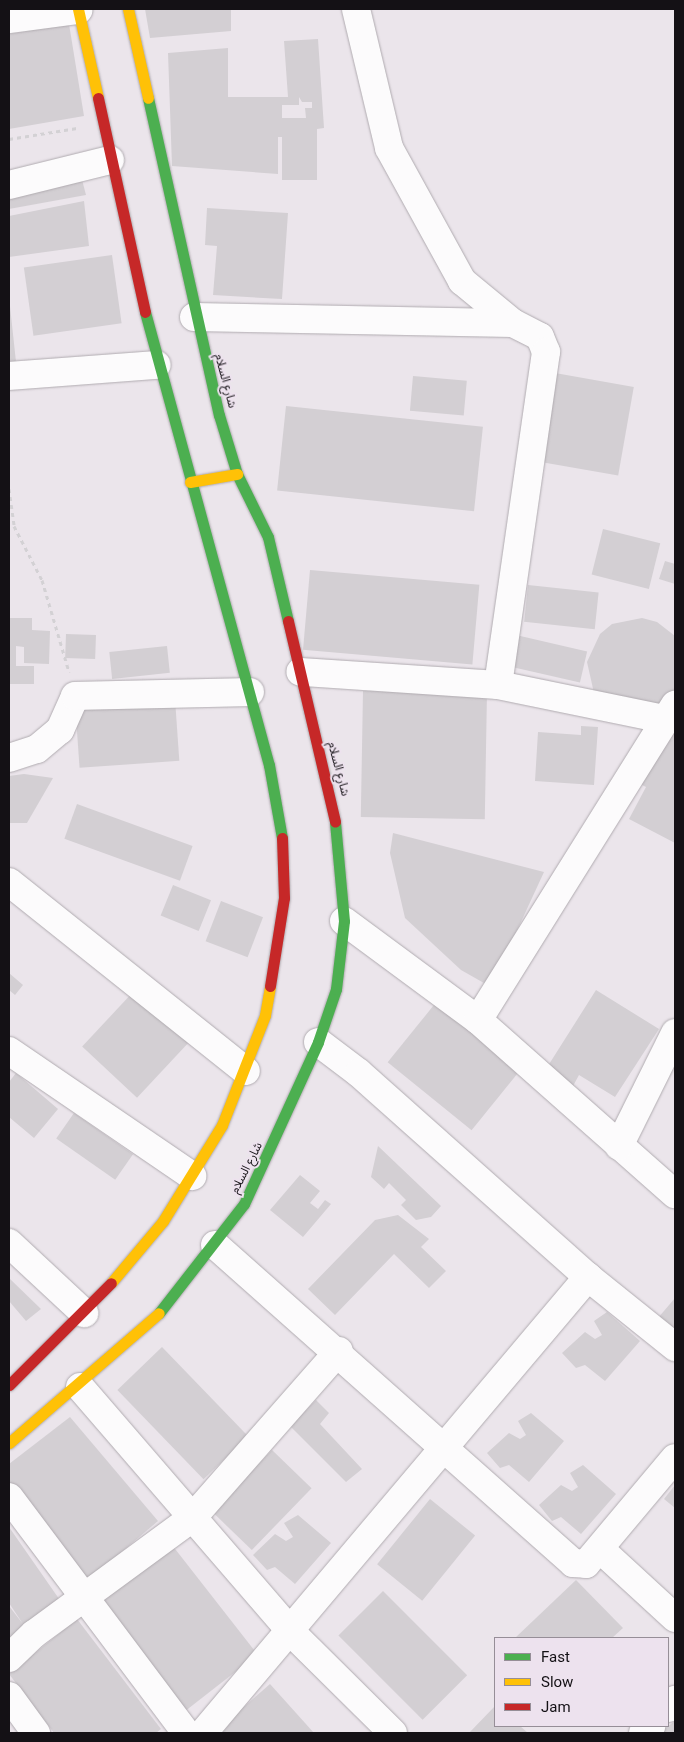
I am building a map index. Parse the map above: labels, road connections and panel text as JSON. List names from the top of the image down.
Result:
{
  "streets": {
    "street": ["شارع السلام"]
  },
  "legend": ["Fast", "Slow", "Jam"]
}
